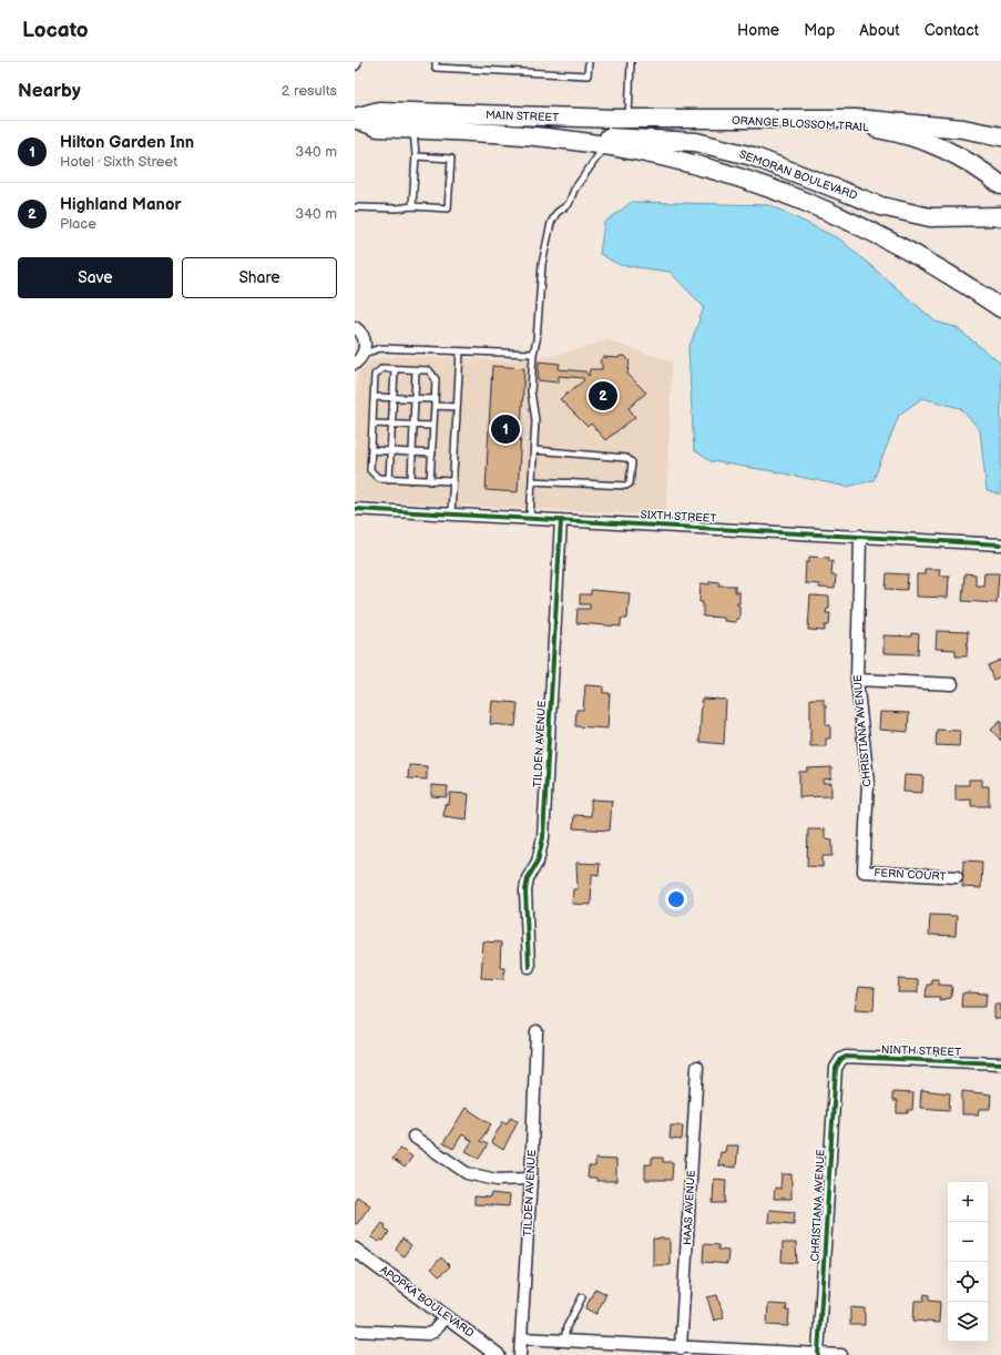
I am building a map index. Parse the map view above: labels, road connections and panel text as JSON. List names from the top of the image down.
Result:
{
  "streets": {
    "main road": ["MAIN STREET", "ORANGE BLOSSOM TRAIL", "SEMORAN BOULEVARD"],
    "street": [
      "SIXTH STREET",
      "CHRISTIANA AVENUE",
      "TILDEN AVENUE",
      "FERN COURT",
      "NINTH STREET",
      "HAAS AVENUE",
      "APOPKA BOULEVARD"
    ]
  },
  "crossings": [
    ["MAIN STREET", "ORANGE BLOSSOM TRAIL"],
    ["MAIN STREET", "SEMORAN BOULEVARD"],
    ["SIXTH STREET", "CHRISTIANA AVENUE"],
    ["SIXTH STREET", "TILDEN AVENUE"],
    ["CHRISTIANA AVENUE", "FERN COURT"],
    ["CHRISTIANA AVENUE", "NINTH STREET"]
  ],
  "page": {
    "header": "Locato",
    "nav": [
      "Home",
      "Map",
      "About",
      "Contact"
    ],
    "heading": ["Nearby", "2 results"],
    "list": [
      {
        "mark": "1",
        "name": "Hilton Garden Inn",
        "note": "Hotel · Sixth Street",
        "value": "340 m"
      },
      {
        "mark": "2",
        "name": "Highland Manor",
        "note": "Place",
        "value": "340 m"
      }
    ],
    "buttons": ["Save", "Share"],
    "pins": ["2", "1"],
    "map_buttons": ["+", "−"]
  }
}
